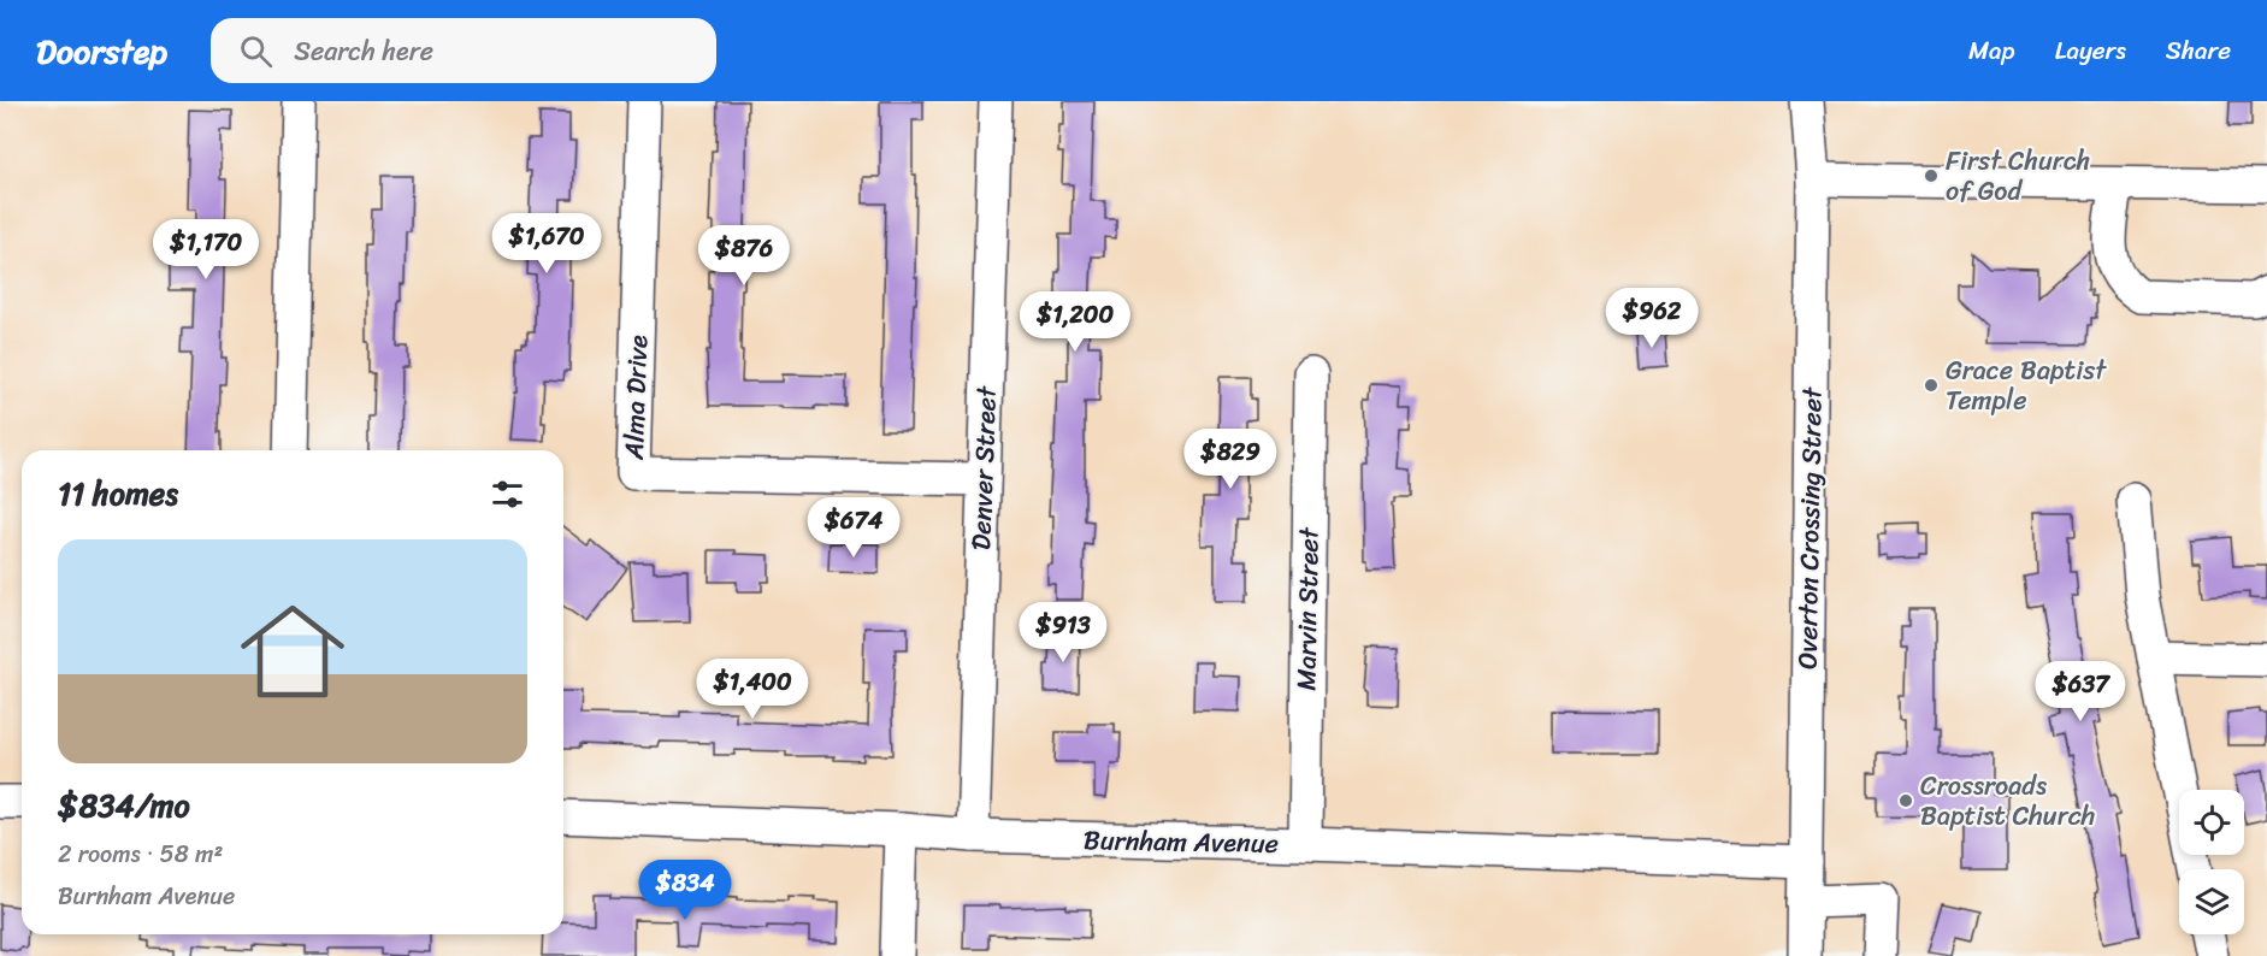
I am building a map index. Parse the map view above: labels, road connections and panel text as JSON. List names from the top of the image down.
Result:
{
  "streets": {
    "street": [
      "Alma Drive",
      "Denver Street",
      "Overton Crossing Street",
      "Marvin Street",
      "Burnham Avenue"
    ]
  },
  "crossings": [
    ["Alma Drive", "Denver Street"],
    ["Denver Street", "Burnham Avenue"],
    ["Overton Crossing Street", "Burnham Avenue"],
    ["Marvin Street", "Burnham Avenue"]
  ],
  "places": ["First Church of God", "Grace Baptist Temple", "Crossroads Baptist Church"],
  "page": {
    "header": "Doorstep",
    "search": "Search here",
    "nav": ["Map", "Layers", "Share"],
    "price": [
      "$1,670",
      "$1,170",
      "$876",
      "$962",
      "$1,200",
      "$829",
      "$674",
      "$913",
      "$1,400",
      "$637",
      "$834"
    ],
    "heading": "11 homes",
    "list": [
      {
        "name": "$834/mo",
        "note": "2 rooms · 58 m² · Burnham Avenue"
      }
    ]
  }
}
